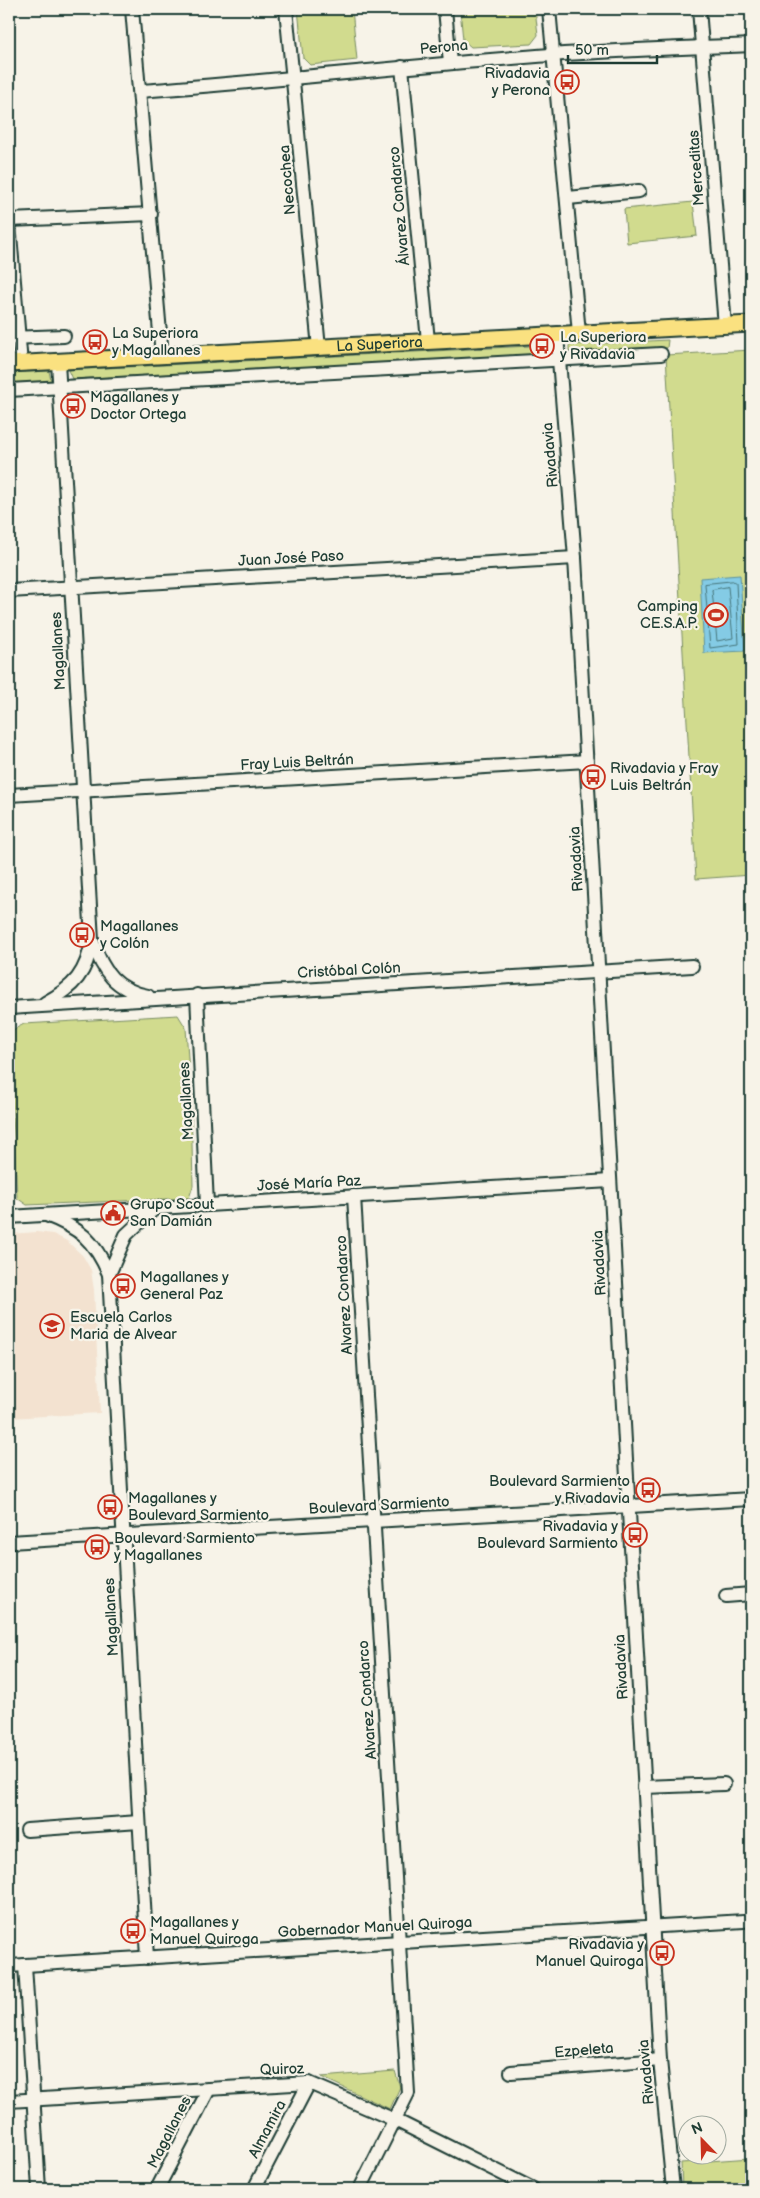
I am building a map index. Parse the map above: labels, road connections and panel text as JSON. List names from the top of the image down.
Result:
{
  "streets": {
    "main road": ["La Superiora"],
    "street": [
      "Perona",
      "Merceditas",
      "Necochea",
      "Álvarez Condarco",
      "Rivadavia",
      "Juan José Paso",
      "Magallanes",
      "Fray Luis Beltrán",
      "Cristóbal Colón",
      "José María Paz",
      "Alvarez Condarco",
      "Boulevard Sarmiento",
      "Gobernador Manuel Quiroga",
      "Ezpeleta",
      "Quiroz",
      "Almamira"
    ]
  },
  "crossings": [
    ["Perona", "Merceditas"],
    ["Perona", "Necochea"],
    ["Perona", "Álvarez Condarco"],
    ["Merceditas", "La Superiora"],
    ["Necochea", "La Superiora"],
    ["Álvarez Condarco", "La Superiora"],
    ["La Superiora", "Rivadavia"],
    ["La Superiora", "Magallanes"],
    ["Rivadavia", "Juan José Paso"],
    ["Rivadavia", "Fray Luis Beltrán"],
    ["Rivadavia", "Cristóbal Colón"],
    ["Rivadavia", "José María Paz"],
    ["Rivadavia", "Boulevard Sarmiento"],
    ["Rivadavia", "Gobernador Manuel Quiroga"],
    ["Rivadavia", "Ezpeleta"],
    ["Juan José Paso", "Magallanes"],
    ["Magallanes", "Fray Luis Beltrán"],
    ["Magallanes", "Cristóbal Colón"],
    ["Magallanes", "José María Paz"],
    ["Magallanes", "Boulevard Sarmiento"],
    ["Magallanes", "Gobernador Manuel Quiroga"],
    ["Magallanes", "Quiroz"],
    ["José María Paz", "Alvarez Condarco"],
    ["Alvarez Condarco", "Boulevard Sarmiento"],
    ["Alvarez Condarco", "Gobernador Manuel Quiroga"],
    ["Alvarez Condarco", "Quiroz"],
    ["Quiroz", "Almamira"]
  ],
  "places": {
    "bus stop": [
      "Rivadavia y Perona",
      "La Superiora y Magallanes",
      "La Superiora y Rivadavia",
      "Magallanes y Doctor Ortega",
      "Rivadavia y Fray Luis Beltrán",
      "Magallanes y Colón",
      "Magallanes y General Paz",
      "Boulevard Sarmiento y Rivadavia",
      "Magallanes y Boulevard Sarmiento",
      "Rivadavia y Boulevard Sarmiento",
      "Boulevard Sarmiento y Magallanes",
      "Magallanes y Manuel Quiroga",
      "Rivadavia y Manuel Quiroga"
    ],
    "sports": ["Camping CE.S.A.P."],
    "public building": ["Grupo Scout San Damián"],
    "school or university": ["Escuela Carlos Maria de Alvear"]
  },
  "scale_bar": "50 m",
  "north": "top left"
}
